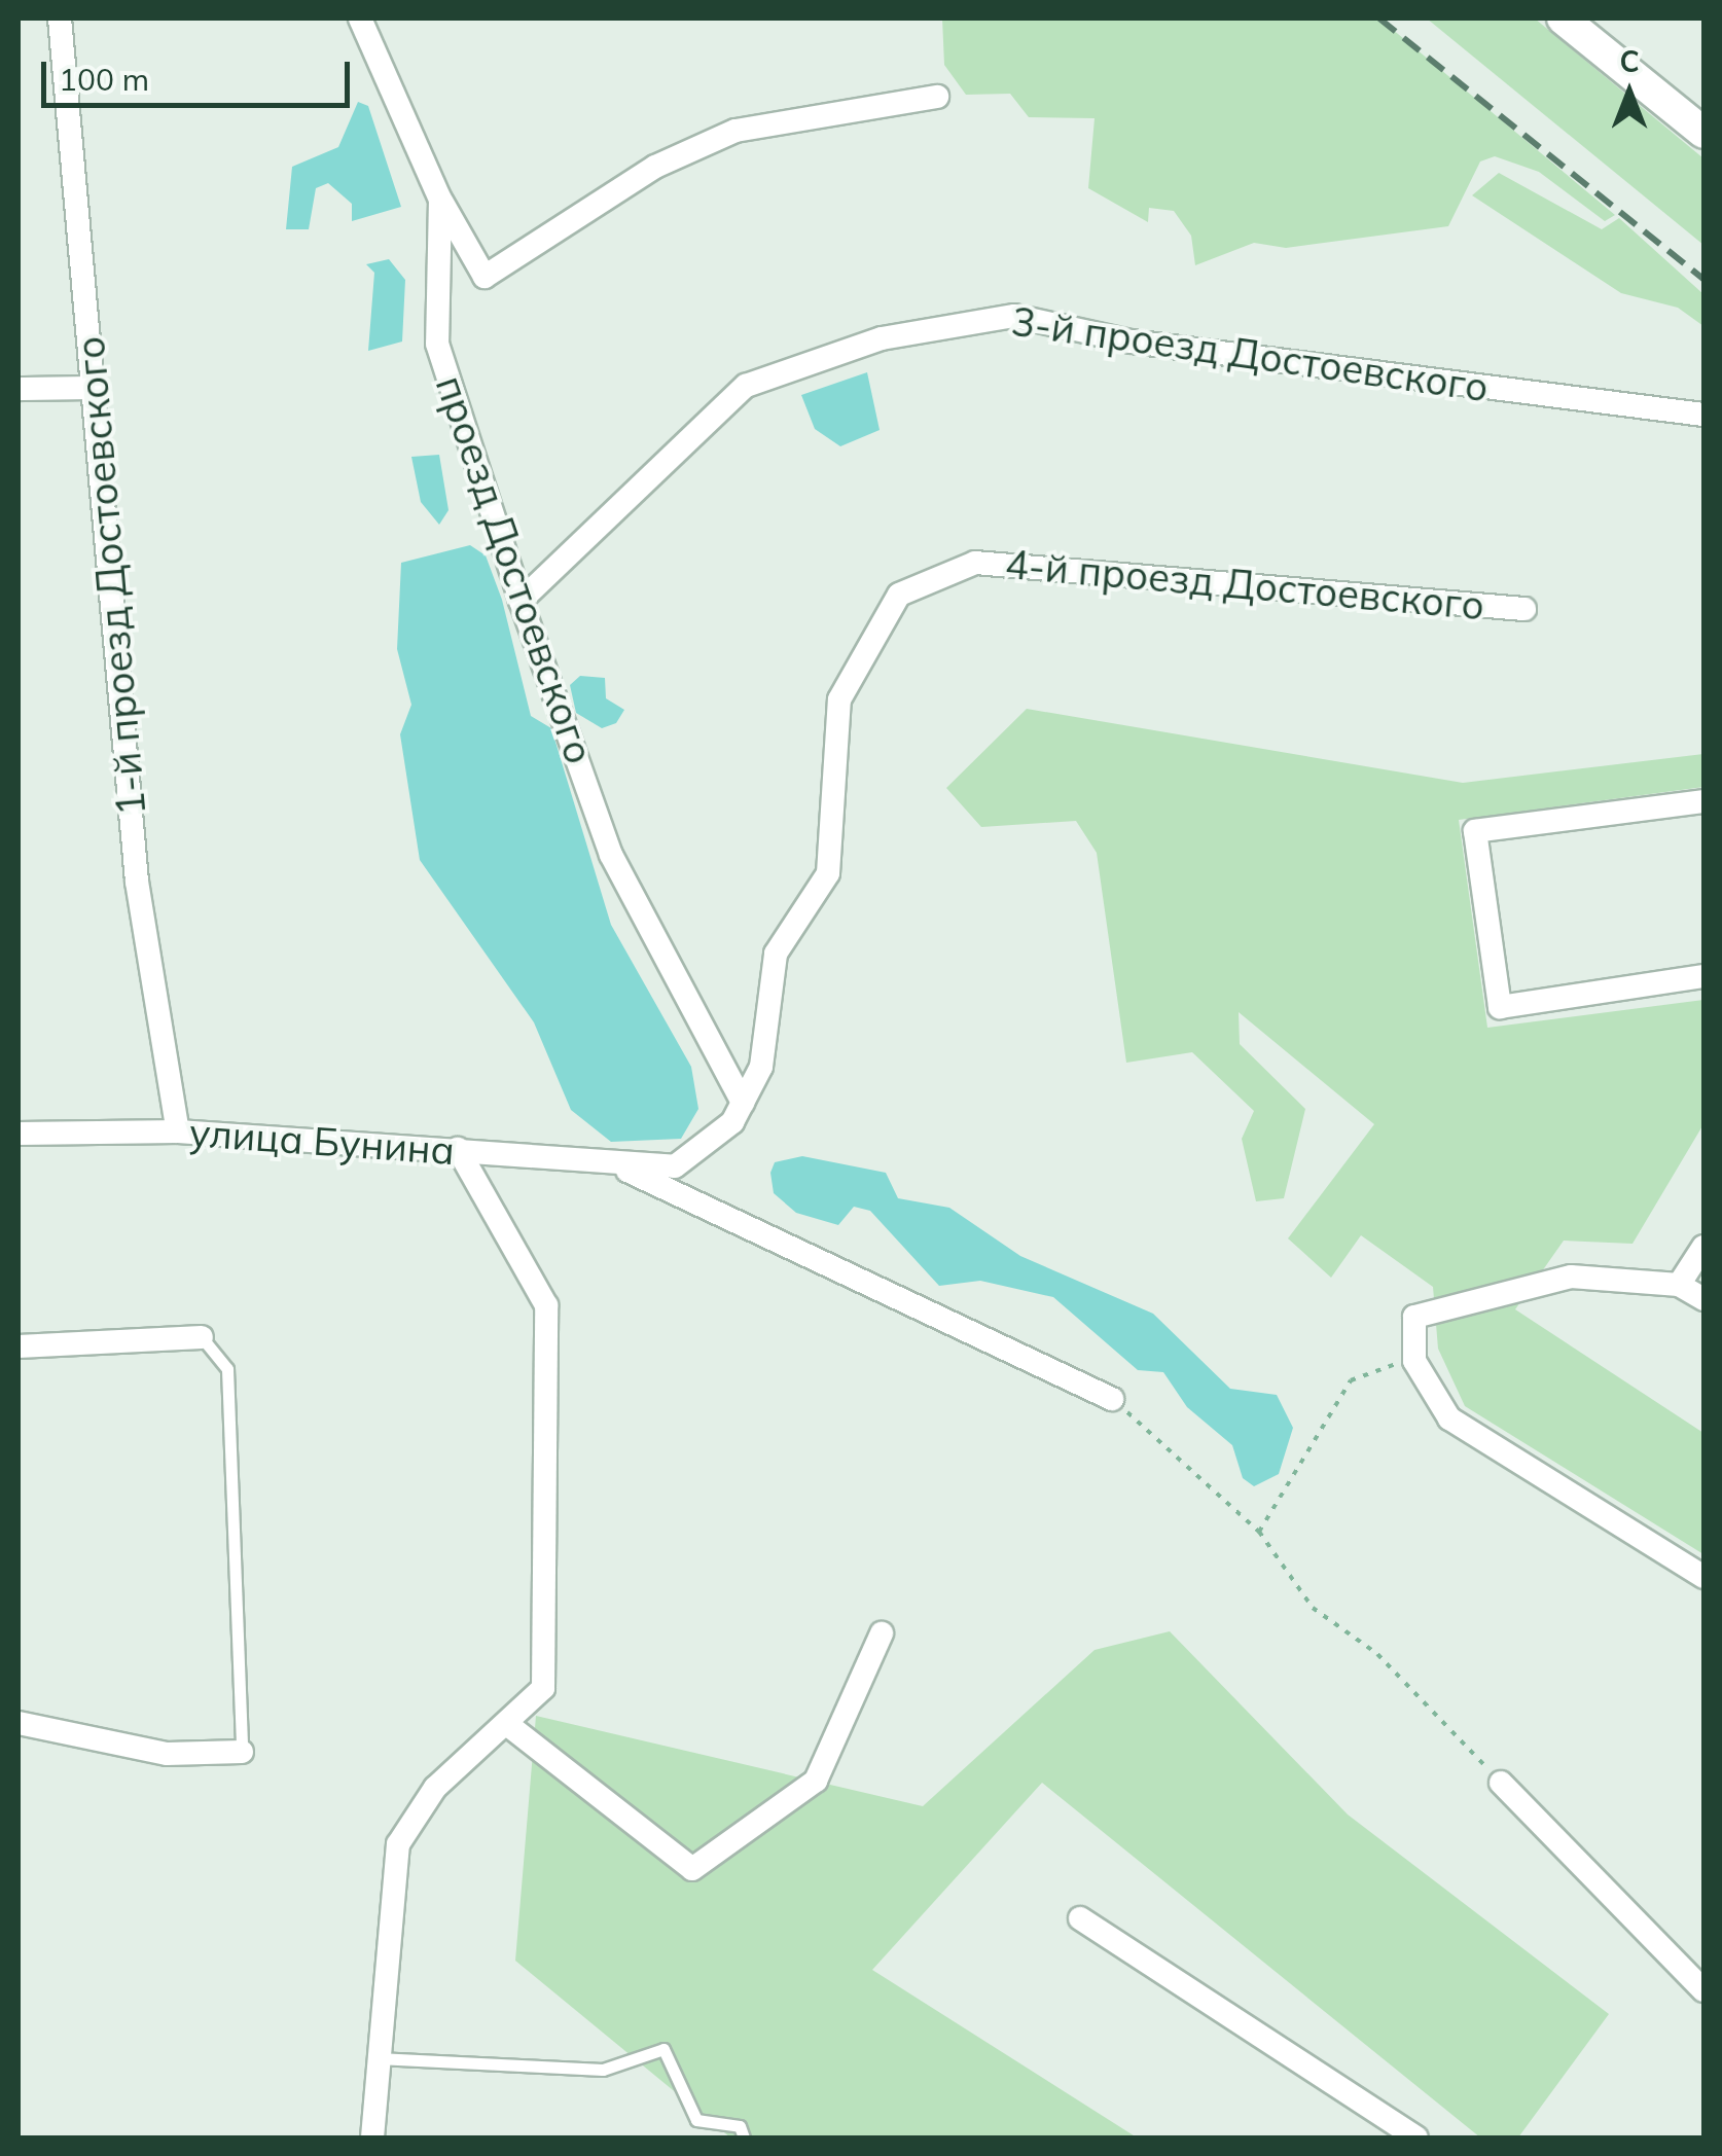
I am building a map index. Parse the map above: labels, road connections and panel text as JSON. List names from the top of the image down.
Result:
{
  "streets": {
    "street": [
      "3-й проезд Достоевского",
      "проезд Достоевского",
      "1-й проезд Достоевского",
      "4-й проезд Достоевского",
      "улица Бунина"
    ]
  },
  "crossings": [
    ["3-й проезд Достоевского", "проезд Достоевского"],
    ["проезд Достоевского", "4-й проезд Достоевского"],
    ["1-й проезд Достоевского", "улица Бунина"],
    ["4-й проезд Достоевского", "улица Бунина"]
  ],
  "scale_bar": "100 m",
  "north": "top"
}
